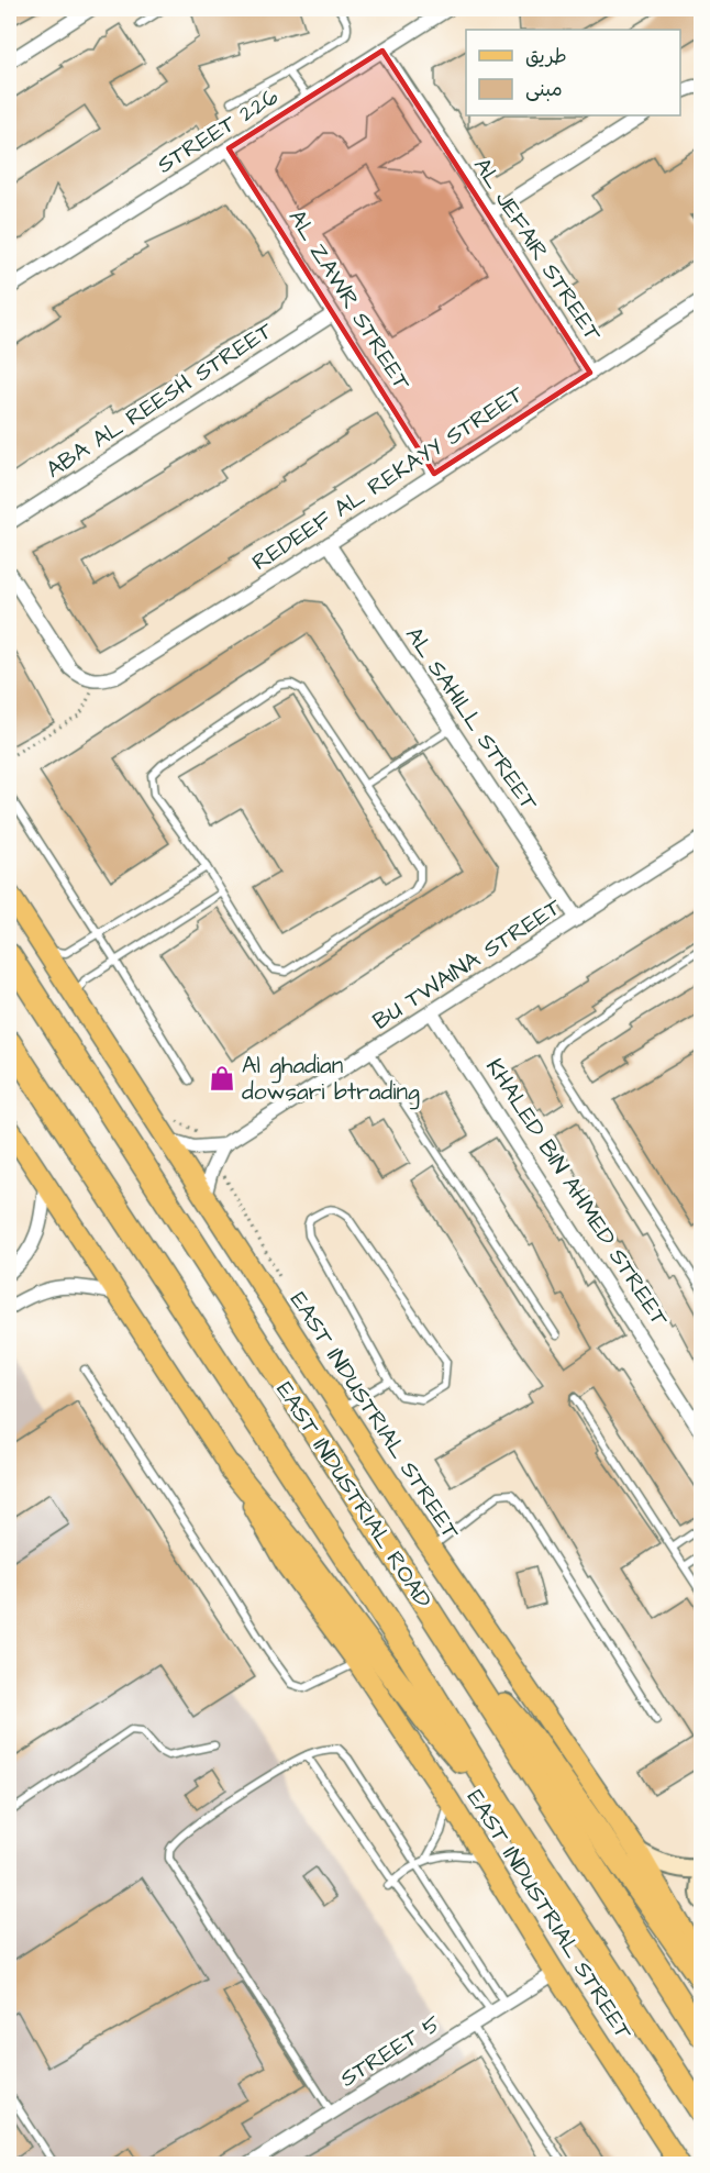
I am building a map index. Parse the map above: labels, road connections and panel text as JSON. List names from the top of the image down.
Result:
{
  "streets": {
    "highway": ["EAST INDUSTRIAL ROAD"],
    "main road": ["EAST INDUSTRIAL STREET"],
    "street": [
      "STREET 226",
      "AL JEFAIR STREET",
      "AL ZAWR STREET",
      "ABA AL REESH STREET",
      "REDEEF AL REKAYY STREET",
      "AL SAHILL STREET",
      "BU TWAINA STREET",
      "KHALED BIN AHMED STREET",
      "STREET 5"
    ]
  },
  "crossings": [
    ["STREET 226", "AL JEFAIR STREET"],
    ["STREET 226", "AL ZAWR STREET"],
    ["AL JEFAIR STREET", "REDEEF AL REKAYY STREET"],
    ["AL ZAWR STREET", "ABA AL REESH STREET"],
    ["AL ZAWR STREET", "REDEEF AL REKAYY STREET"],
    ["REDEEF AL REKAYY STREET", "AL SAHILL STREET"],
    ["AL SAHILL STREET", "BU TWAINA STREET"],
    ["BU TWAINA STREET", "KHALED BIN AHMED STREET"],
    ["EAST INDUSTRIAL STREET", "STREET 5"]
  ],
  "places": {
    "shop": ["Al ghadian dowsari btrading"]
  },
  "legend": ["طريق", "مبنى"]
}
